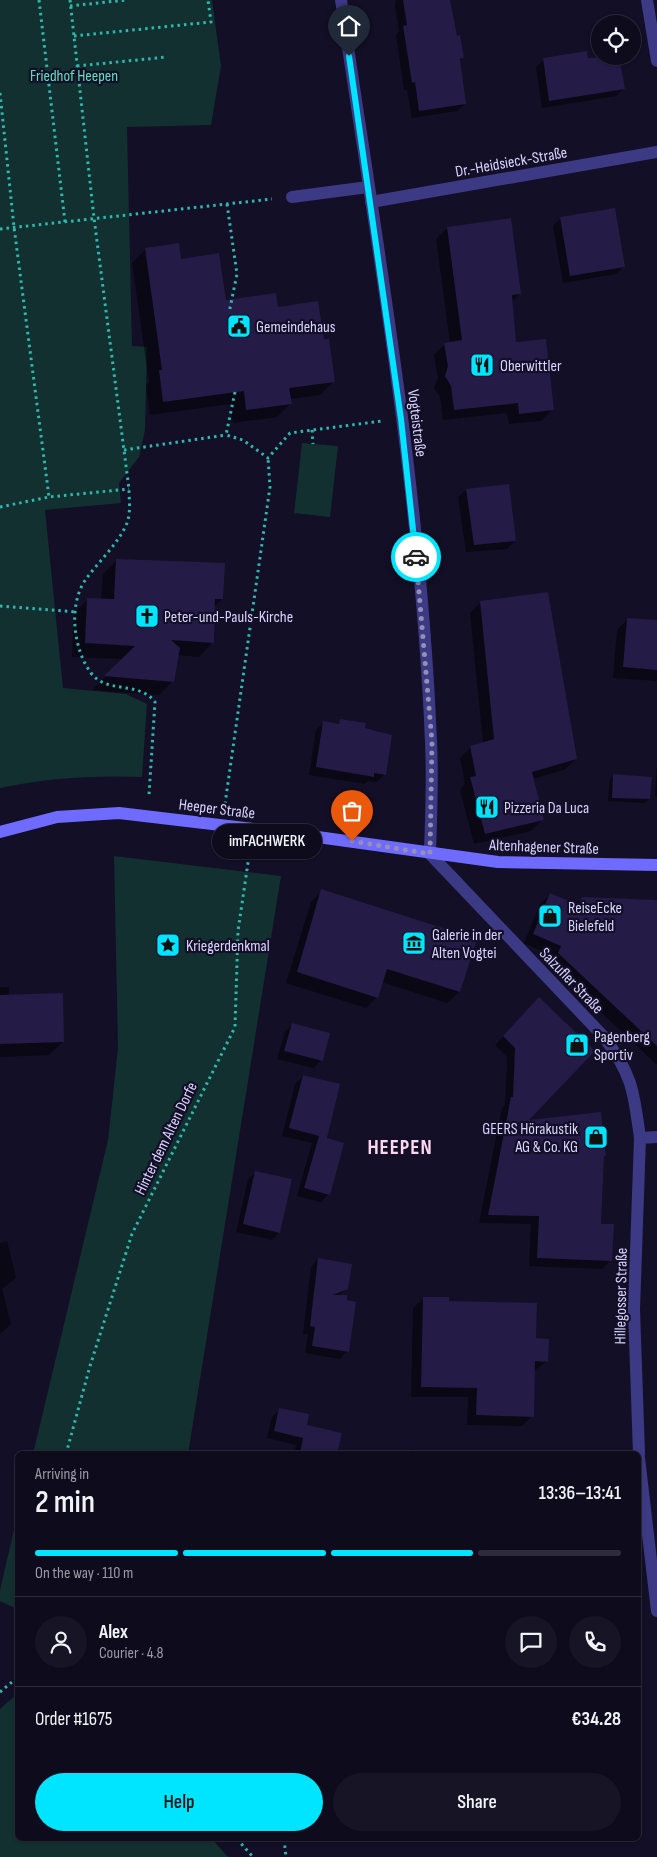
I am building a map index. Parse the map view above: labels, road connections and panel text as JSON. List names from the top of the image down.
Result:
{
  "streets": {
    "main road": ["Heeper Straße", "Altenhagener Straße"],
    "street": [
      "Dr.-Heidsieck-Straße",
      "Vogteistraße",
      "Salzufler Straße",
      "Hillegosser Straße"
    ],
    "path": ["Hinter dem Alten Dorfe"]
  },
  "crossings": [
    ["Dr.-Heidsieck-Straße", "Vogteistraße"],
    ["Vogteistraße", "Heeper Straße"],
    ["Vogteistraße", "Altenhagener Straße"],
    ["Vogteistraße", "Salzufler Straße"],
    ["Heeper Straße", "Altenhagener Straße"],
    ["Heeper Straße", "Salzufler Straße"],
    ["Heeper Straße", "Hinter dem Alten Dorfe"],
    ["Altenhagener Straße", "Salzufler Straße"],
    ["Salzufler Straße", "Hillegosser Straße"]
  ],
  "districts": ["HEEPEN"],
  "parks": ["Friedhof Heepen"],
  "places": {
    "public building": ["Gemeindehaus"],
    "restaurant": ["Oberwittler", "Pizzeria Da Luca"],
    "church": ["Peter-und-Pauls-Kirche"],
    "other": ["imFACHWERK"],
    "shop": ["ReiseEcke Bielefeld", "Pagenberg Sportiv", "GEERS Hörakustik AG & Co. KG"],
    "museum": ["Galerie in der Alten Vogtei"],
    "place": ["Kriegerdenkmal"]
  },
  "page": {
    "bubble": "imFACHWERK",
    "heading": ["2 min", "Arriving in", "13:36–13:41"],
    "panel": [
      "Alex",
      "Courier · 4.8",
      "Order #1675",
      "€34.28"
    ],
    "bar": "On the way · 110 m",
    "buttons": ["Help", "Share"]
  }
}
